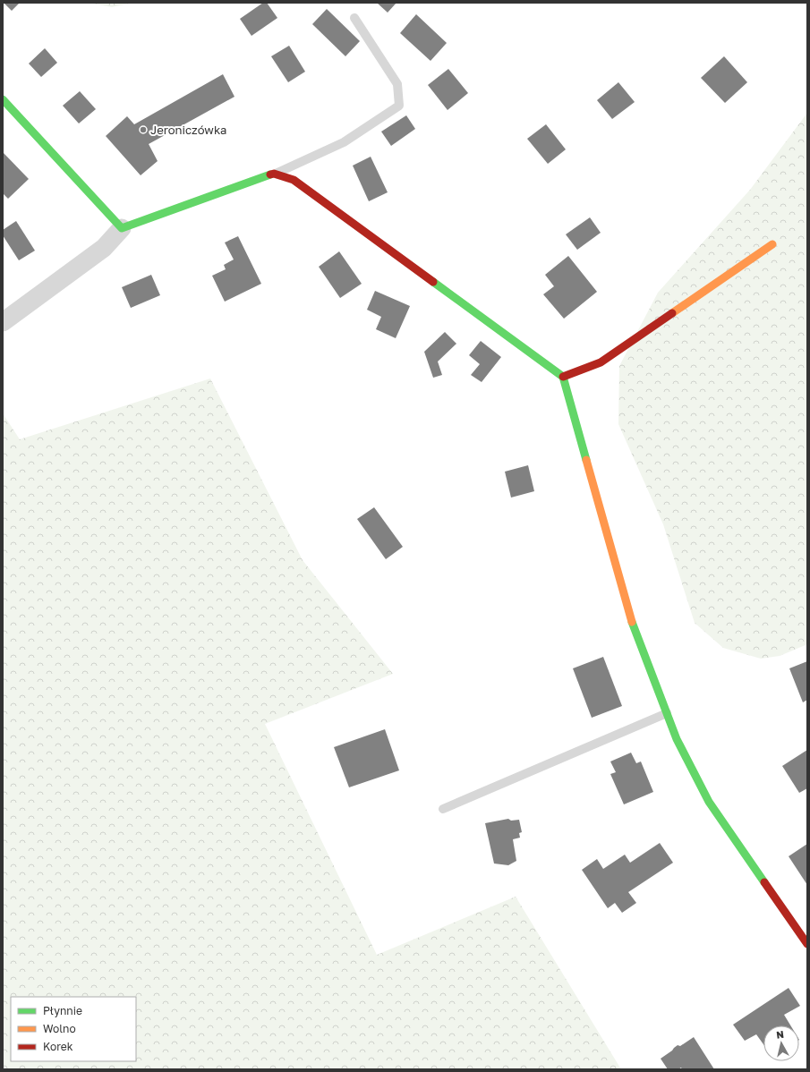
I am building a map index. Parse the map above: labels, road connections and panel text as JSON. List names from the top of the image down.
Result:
{
  "places": ["Jeroniczówka"],
  "legend": ["Płynnie", "Wolno", "Korek"],
  "north": "top"
}
